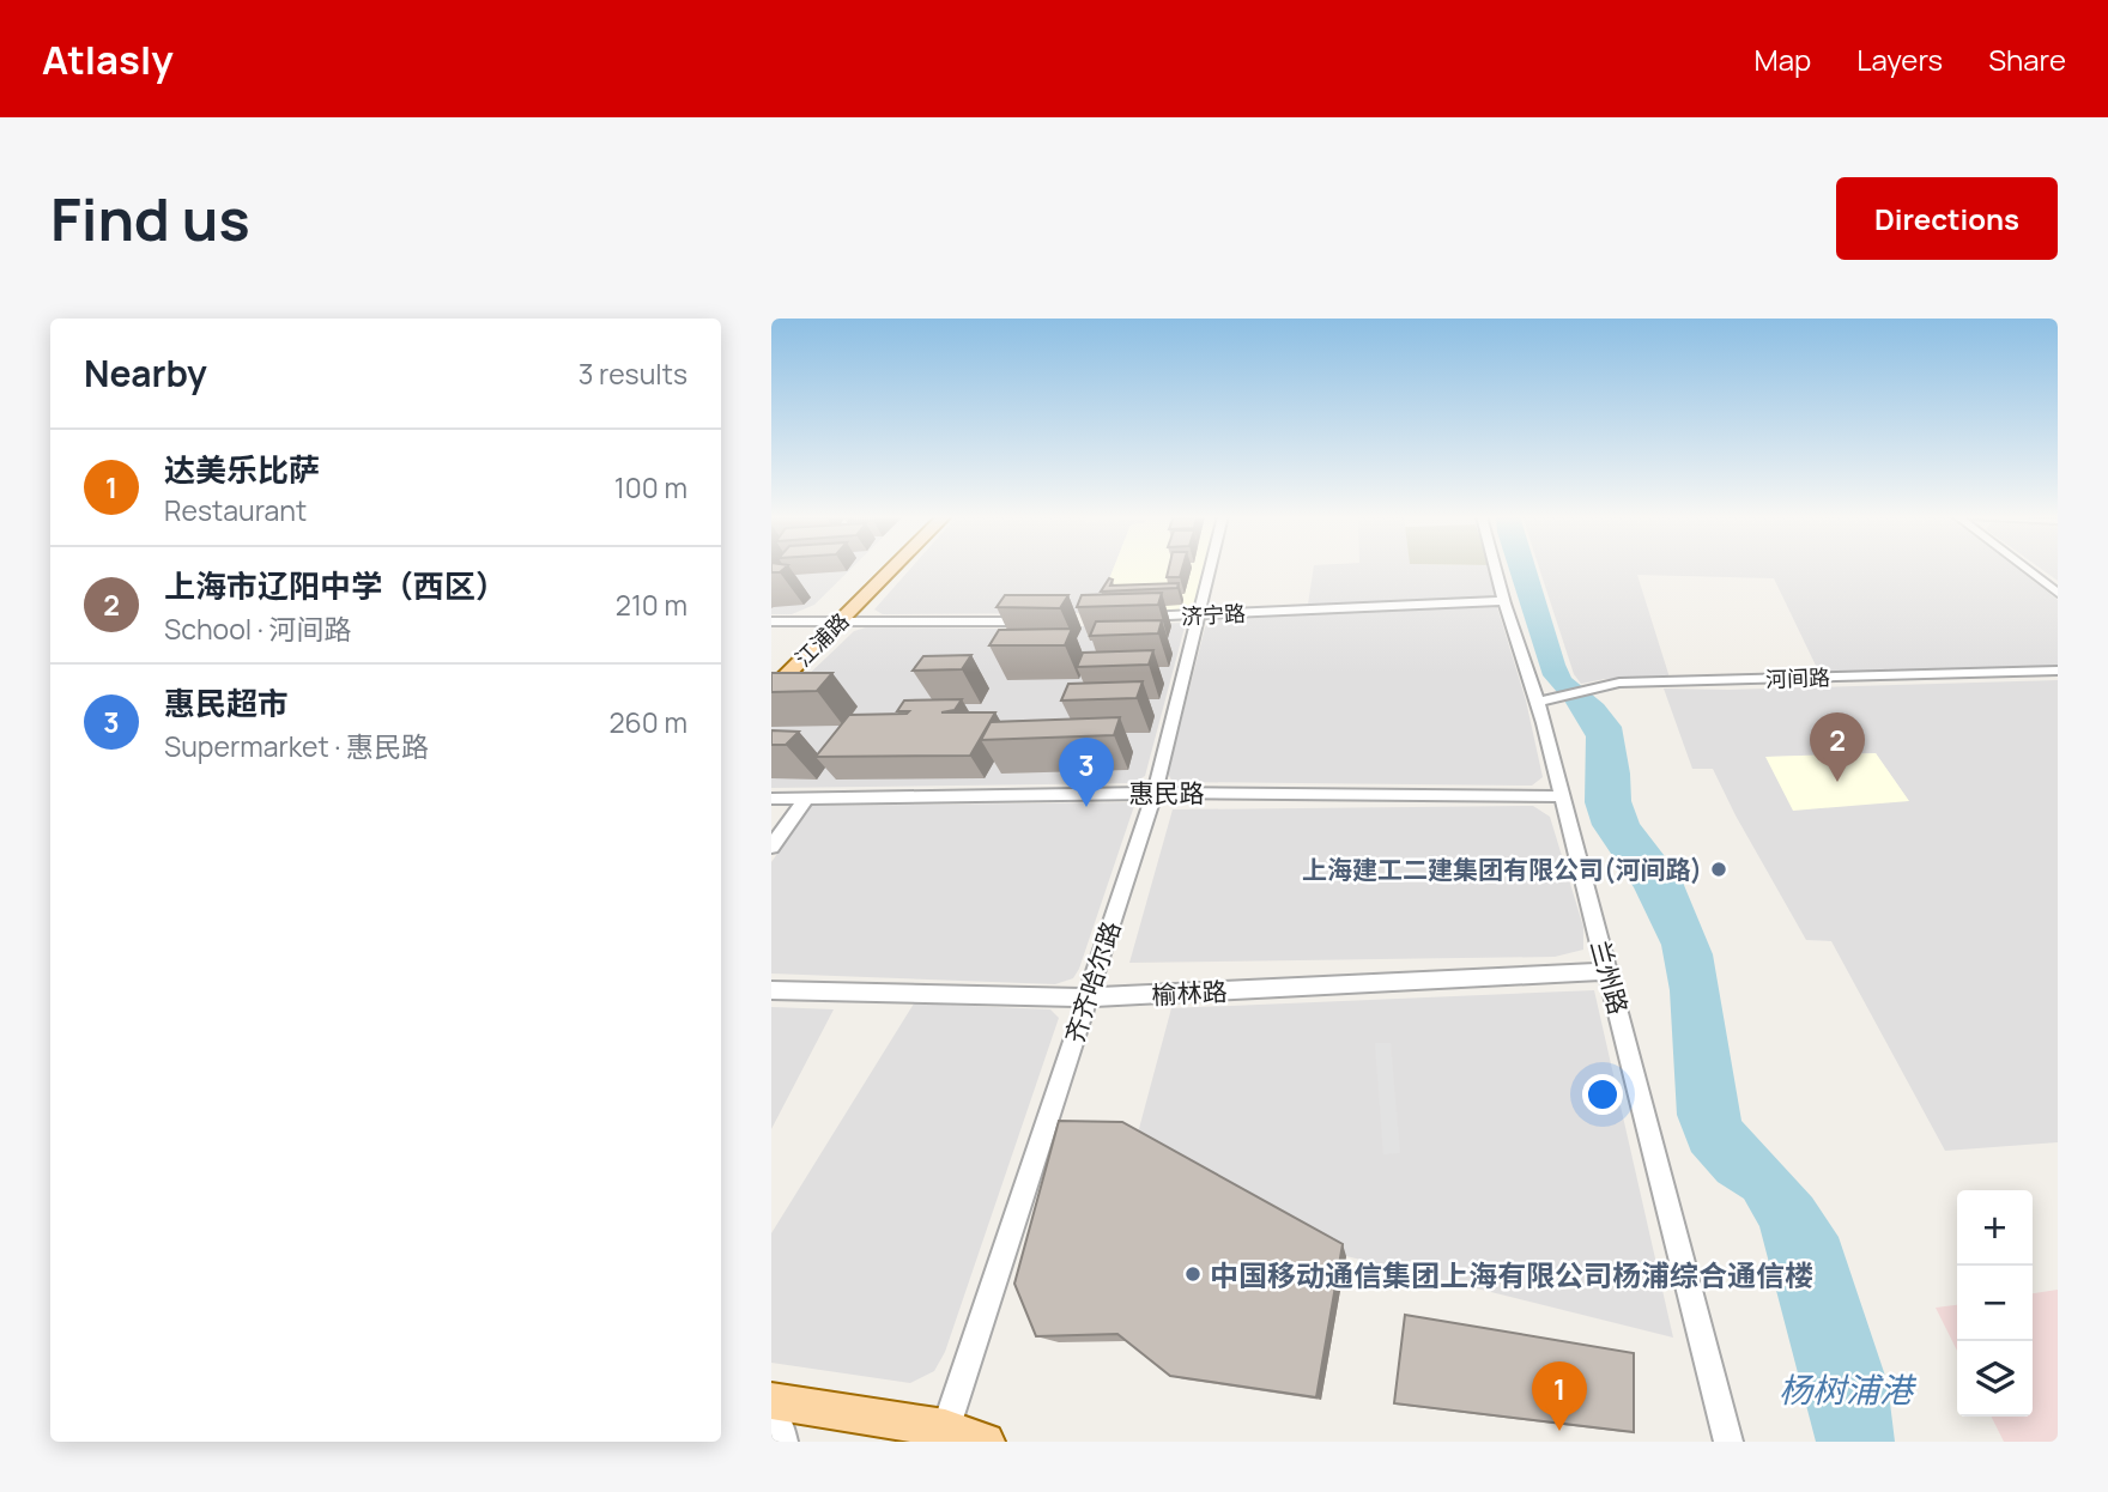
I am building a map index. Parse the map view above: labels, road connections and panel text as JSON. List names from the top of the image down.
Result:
{
  "streets": {
    "main road": ["江浦路"],
    "street": [
      "济宁路",
      "河间路",
      "惠民路",
      "兰州路",
      "齐齐哈尔路",
      "榆林路"
    ]
  },
  "crossings": [
    ["济宁路", "兰州路"],
    ["济宁路", "齐齐哈尔路"],
    ["河间路", "兰州路"],
    ["惠民路", "兰州路"],
    ["惠民路", "齐齐哈尔路"],
    ["兰州路", "榆林路"],
    ["齐齐哈尔路", "榆林路"]
  ],
  "water": ["杨树浦港"],
  "places": ["上海建工二建集团有限公司(河间路)", "中国移动通信集团上海有限公司杨浦综合通信楼"],
  "page": {
    "header": "Atlasly",
    "nav": ["Map", "Layers", "Share"],
    "buttons": "Directions",
    "title": "Find us",
    "heading": ["Nearby", "3 results"],
    "list": [
      {
        "mark": "1",
        "name": "达美乐比萨",
        "note": "Restaurant",
        "value": "100 m"
      },
      {
        "mark": "2",
        "name": "上海市辽阳中学（西区）",
        "note": "School · 河间路",
        "value": "210 m"
      },
      {
        "mark": "3",
        "name": "惠民超市",
        "note": "Supermarket · 惠民路",
        "value": "260 m"
      }
    ],
    "pins": ["2", "3", "1"],
    "map_buttons": ["+", "−"]
  }
}
